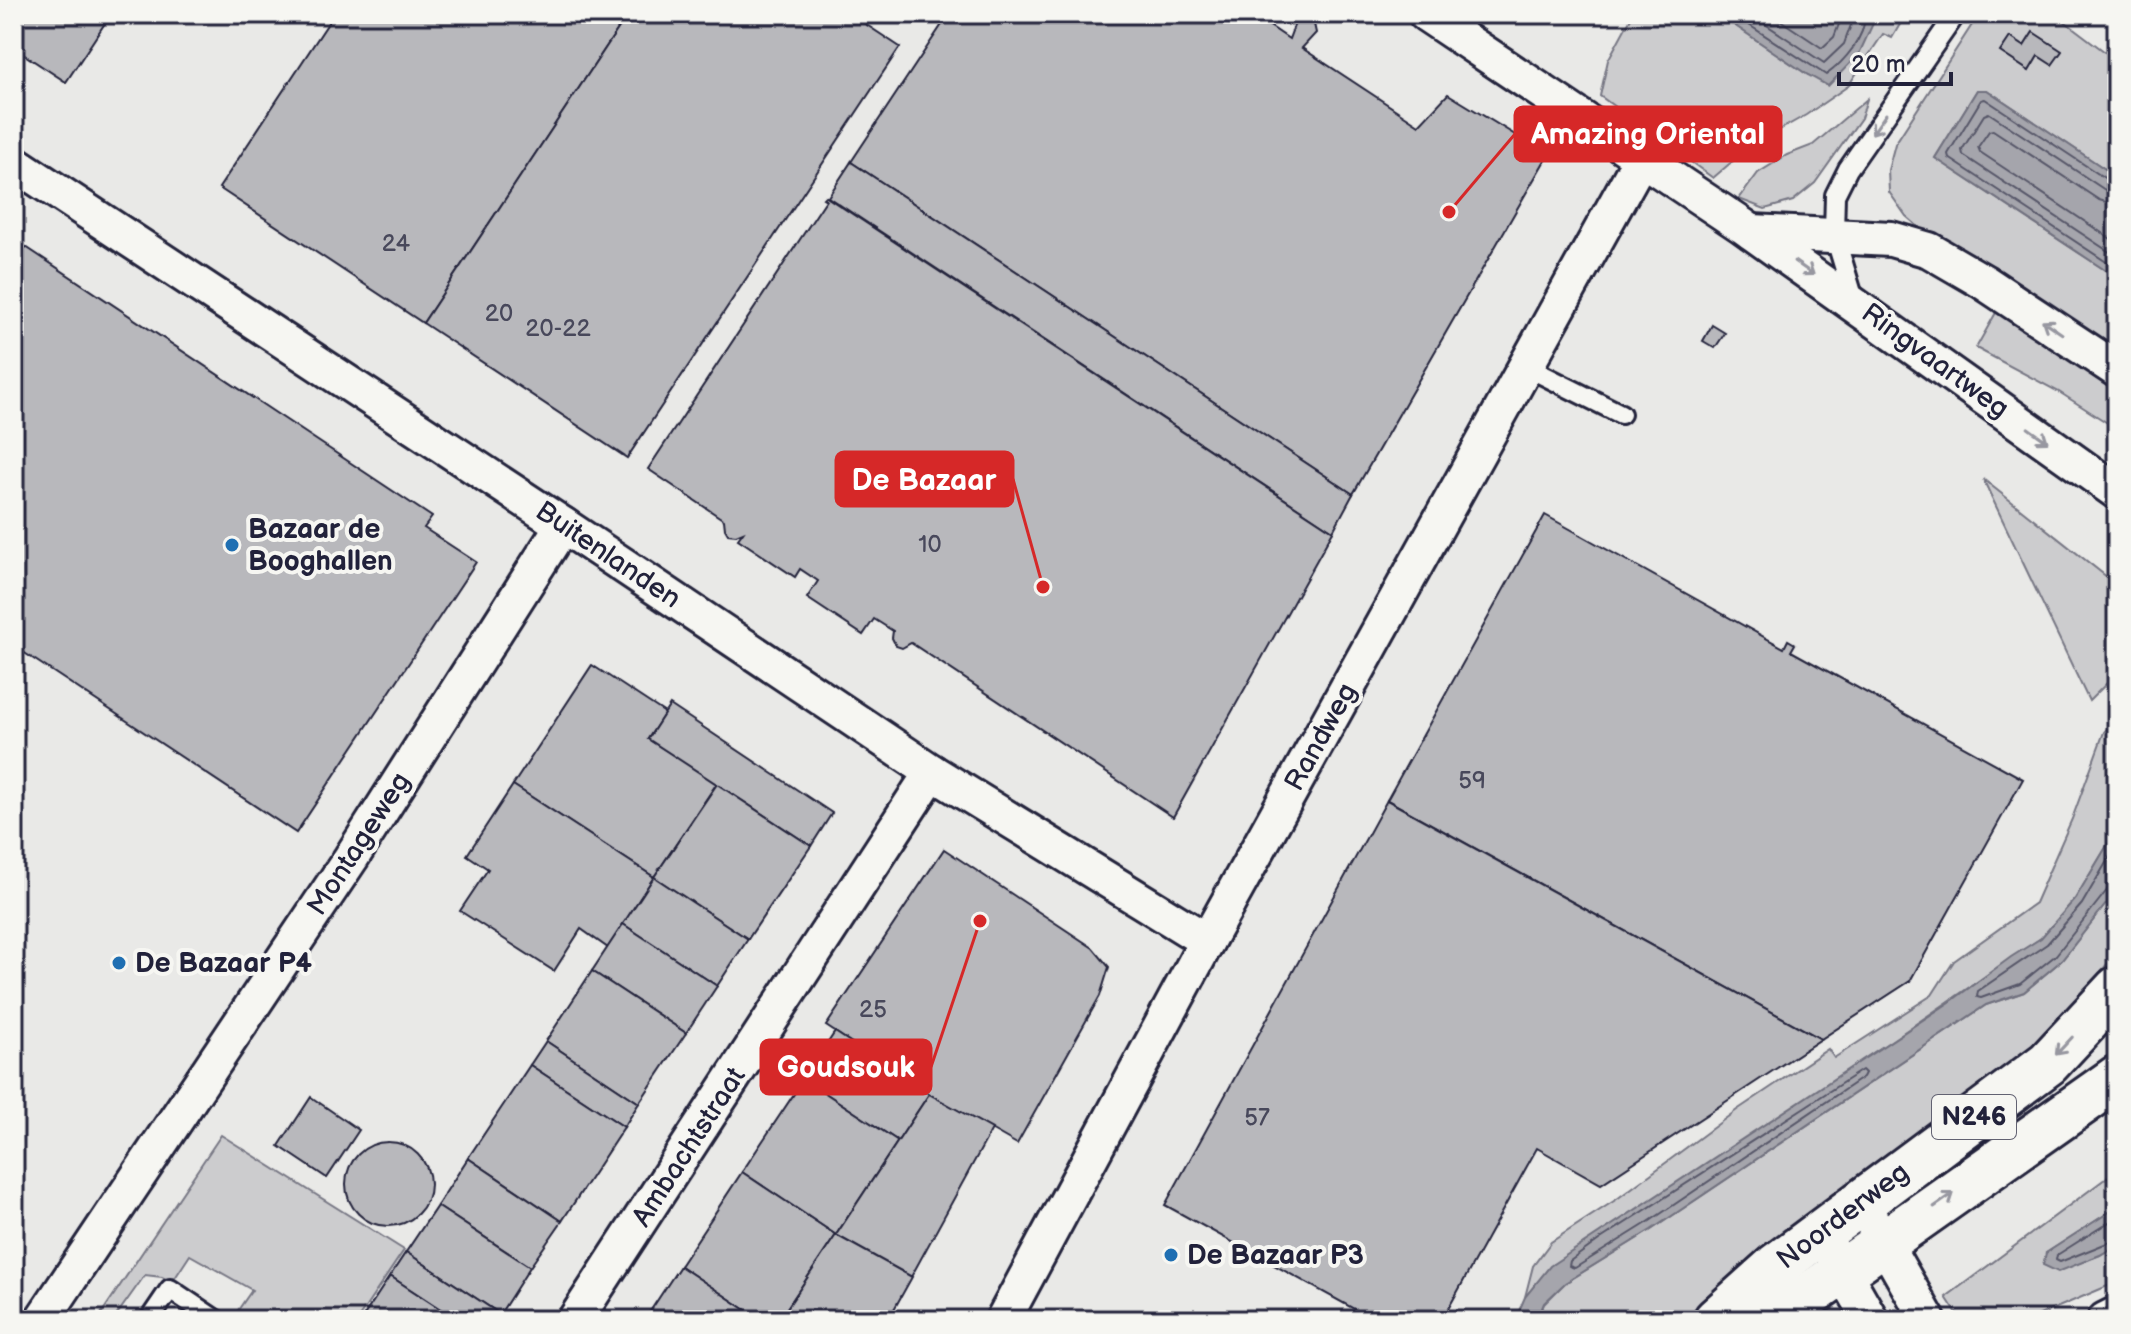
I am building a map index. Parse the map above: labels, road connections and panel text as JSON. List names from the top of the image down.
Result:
{
  "streets": {
    "main road": ["N246", "Noorderweg"],
    "street": [
      "Ringvaartweg",
      "Buitenlanden",
      "Randweg",
      "Montageweg",
      "Ambachtstraat"
    ]
  },
  "crossings": [
    ["Ringvaartweg", "Randweg"],
    ["Buitenlanden", "Randweg"],
    ["Buitenlanden", "Montageweg"],
    ["Buitenlanden", "Ambachtstraat"]
  ],
  "places": [
    "Amazing Oriental",
    "Bazaar de Booghallen",
    "De Bazaar",
    "Goudsouk",
    "De Bazaar P4",
    "De Bazaar P3"
  ],
  "house_numbers": [
    "24",
    "20",
    "20-22",
    "10",
    "59",
    "25",
    "57"
  ],
  "scale_bar": "20 m"
}
